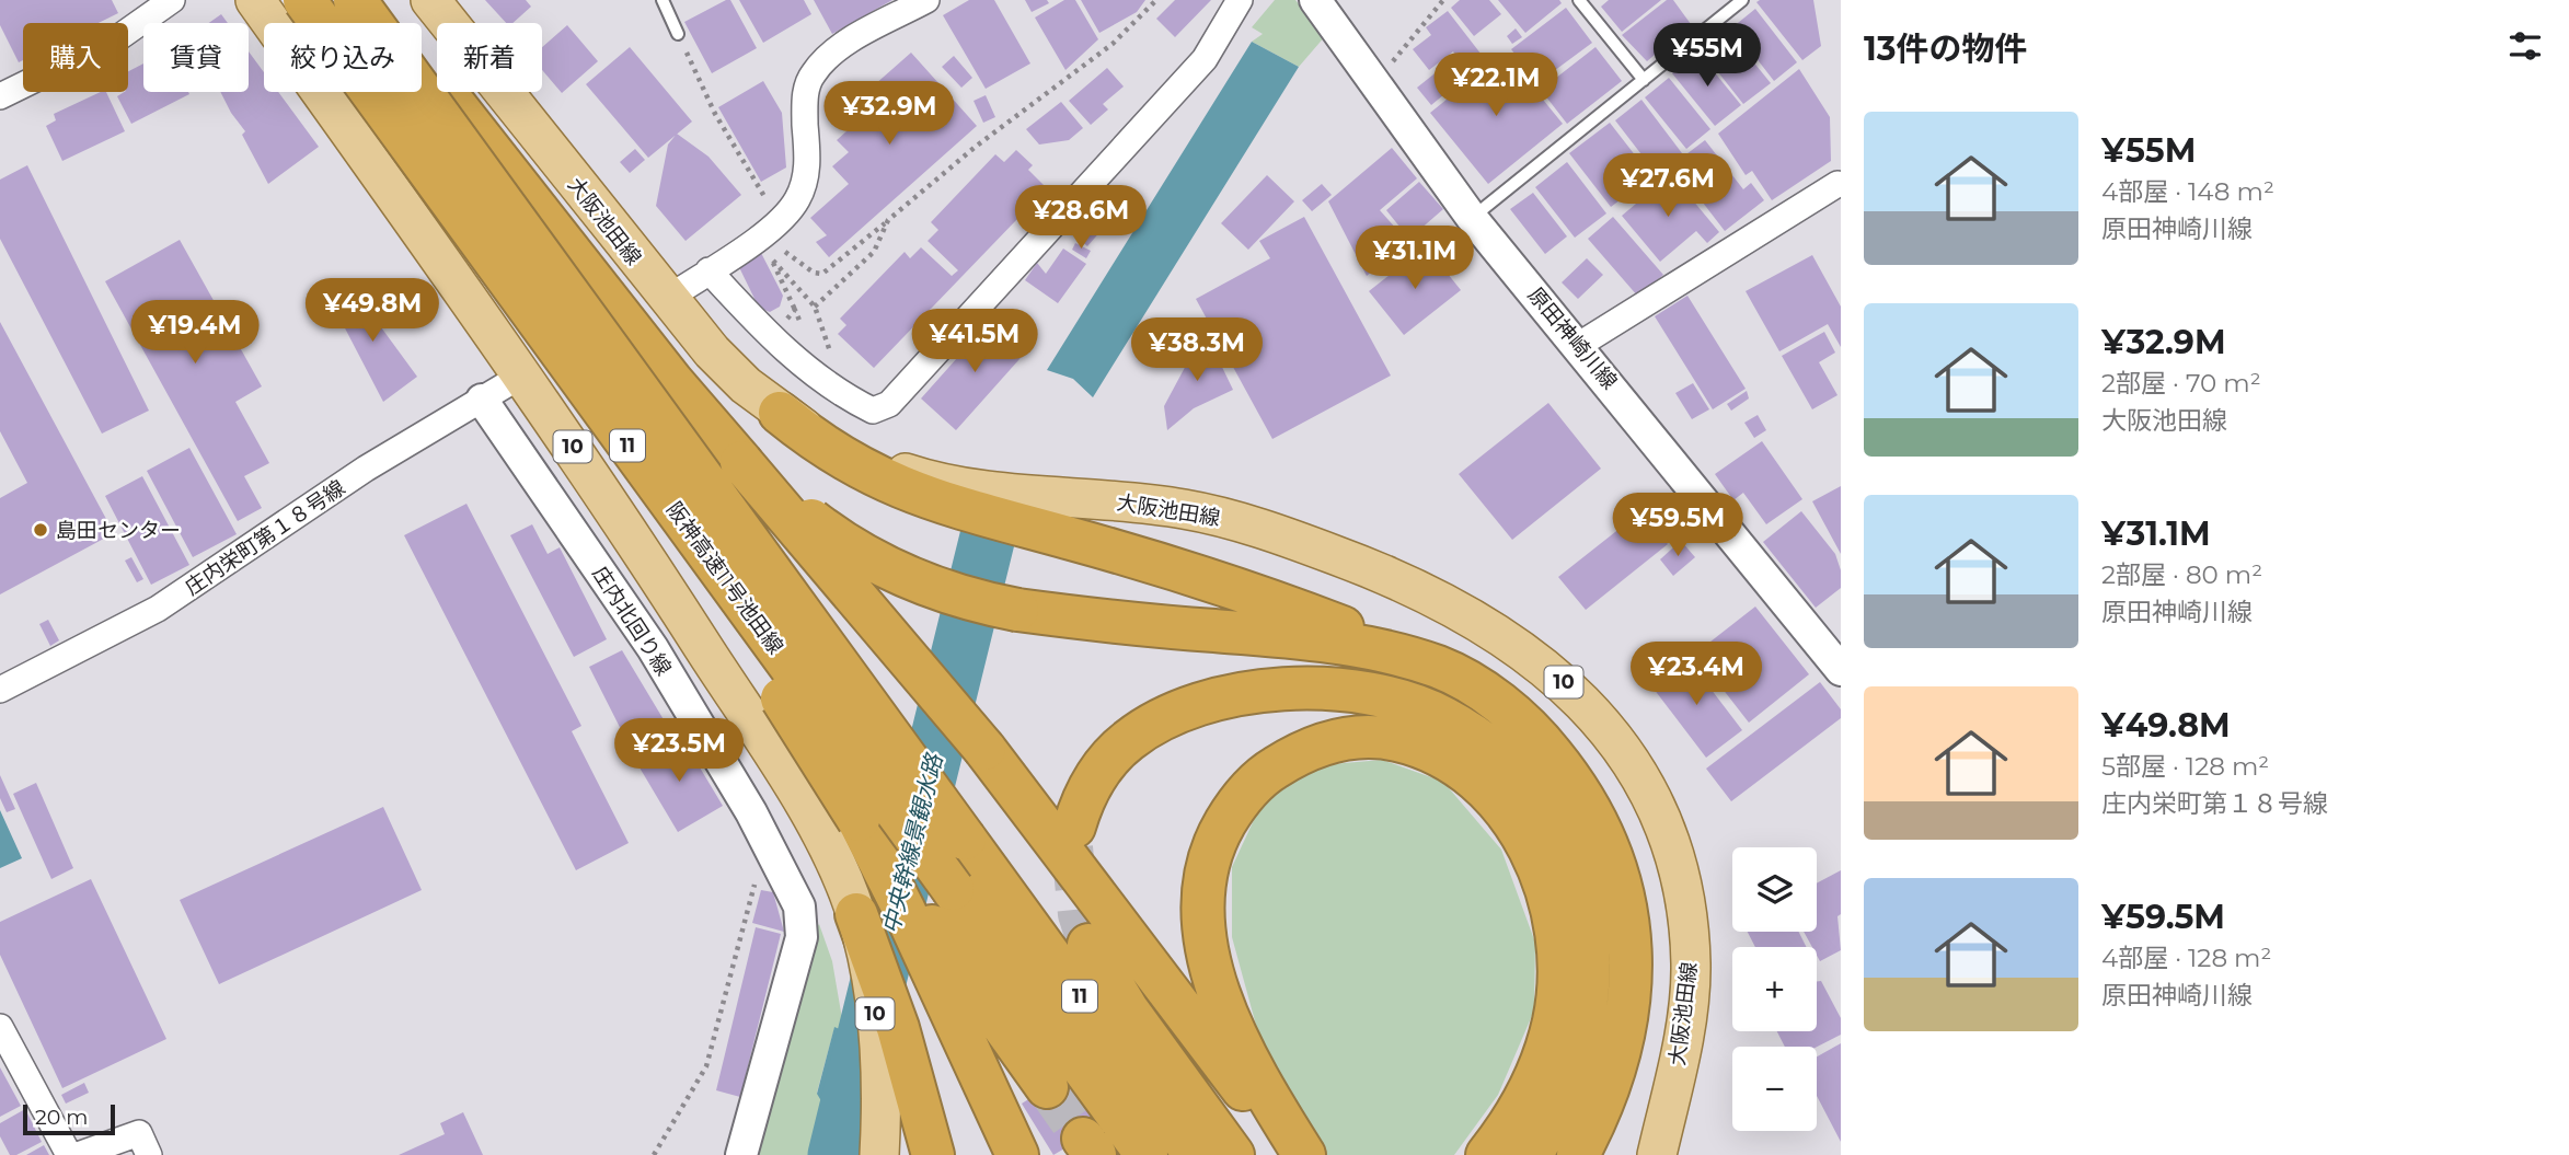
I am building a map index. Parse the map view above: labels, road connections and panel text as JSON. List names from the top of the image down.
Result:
{
  "streets": {
    "highway": ["11", "阪神高速11号池田線"],
    "main road": ["大阪池田線", "10"],
    "street": ["原田神崎川線", "庄内栄町第１８号線", "庄内北回り線"]
  },
  "crossings": [
    ["10", "庄内栄町第１８号線"],
    ["庄内栄町第１８号線", "庄内北回り線"]
  ],
  "water": ["中央幹線景観水路"],
  "places": ["島田センター"],
  "scale_bar": "20 m",
  "page": {
    "heading": "13件の物件",
    "price": [
      "¥55M",
      "¥22.1M",
      "¥32.9M",
      "¥27.6M",
      "¥28.6M",
      "¥31.1M",
      "¥49.8M",
      "¥19.4M",
      "¥41.5M",
      "¥38.3M",
      "¥59.5M",
      "¥23.4M",
      "¥23.5M"
    ],
    "chip": [
      "購入",
      "賃貸",
      "絞り込み",
      "新着"
    ],
    "list": [
      {
        "name": "¥55M",
        "note": "4部屋 · 148 m² · 原田神崎川線"
      },
      {
        "name": "¥32.9M",
        "note": "2部屋 · 70 m² · 大阪池田線"
      },
      {
        "name": "¥31.1M",
        "note": "2部屋 · 80 m² · 原田神崎川線"
      },
      {
        "name": "¥49.8M",
        "note": "5部屋 · 128 m² · 庄内栄町第１８号線"
      },
      {
        "name": "¥59.5M",
        "note": "4部屋 · 128 m² · 原田神崎川線"
      }
    ],
    "map_buttons": ["+", "−"],
    "scale": "20 m"
  }
}
